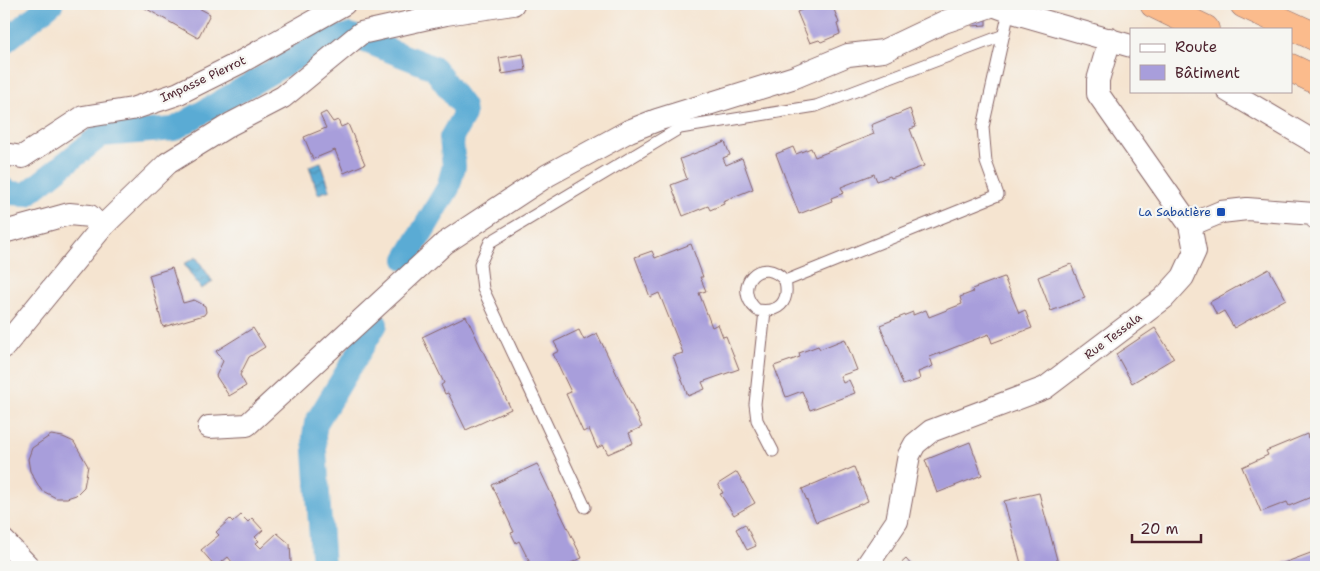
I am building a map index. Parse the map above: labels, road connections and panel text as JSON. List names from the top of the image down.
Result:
{
  "streets": {
    "street": ["Impasse Pierrot", "Rue Tessala"]
  },
  "places": {
    "transit": ["La Sabatière"]
  },
  "legend": ["Route", "Bâtiment"],
  "scale_bar": "20 m"
}
